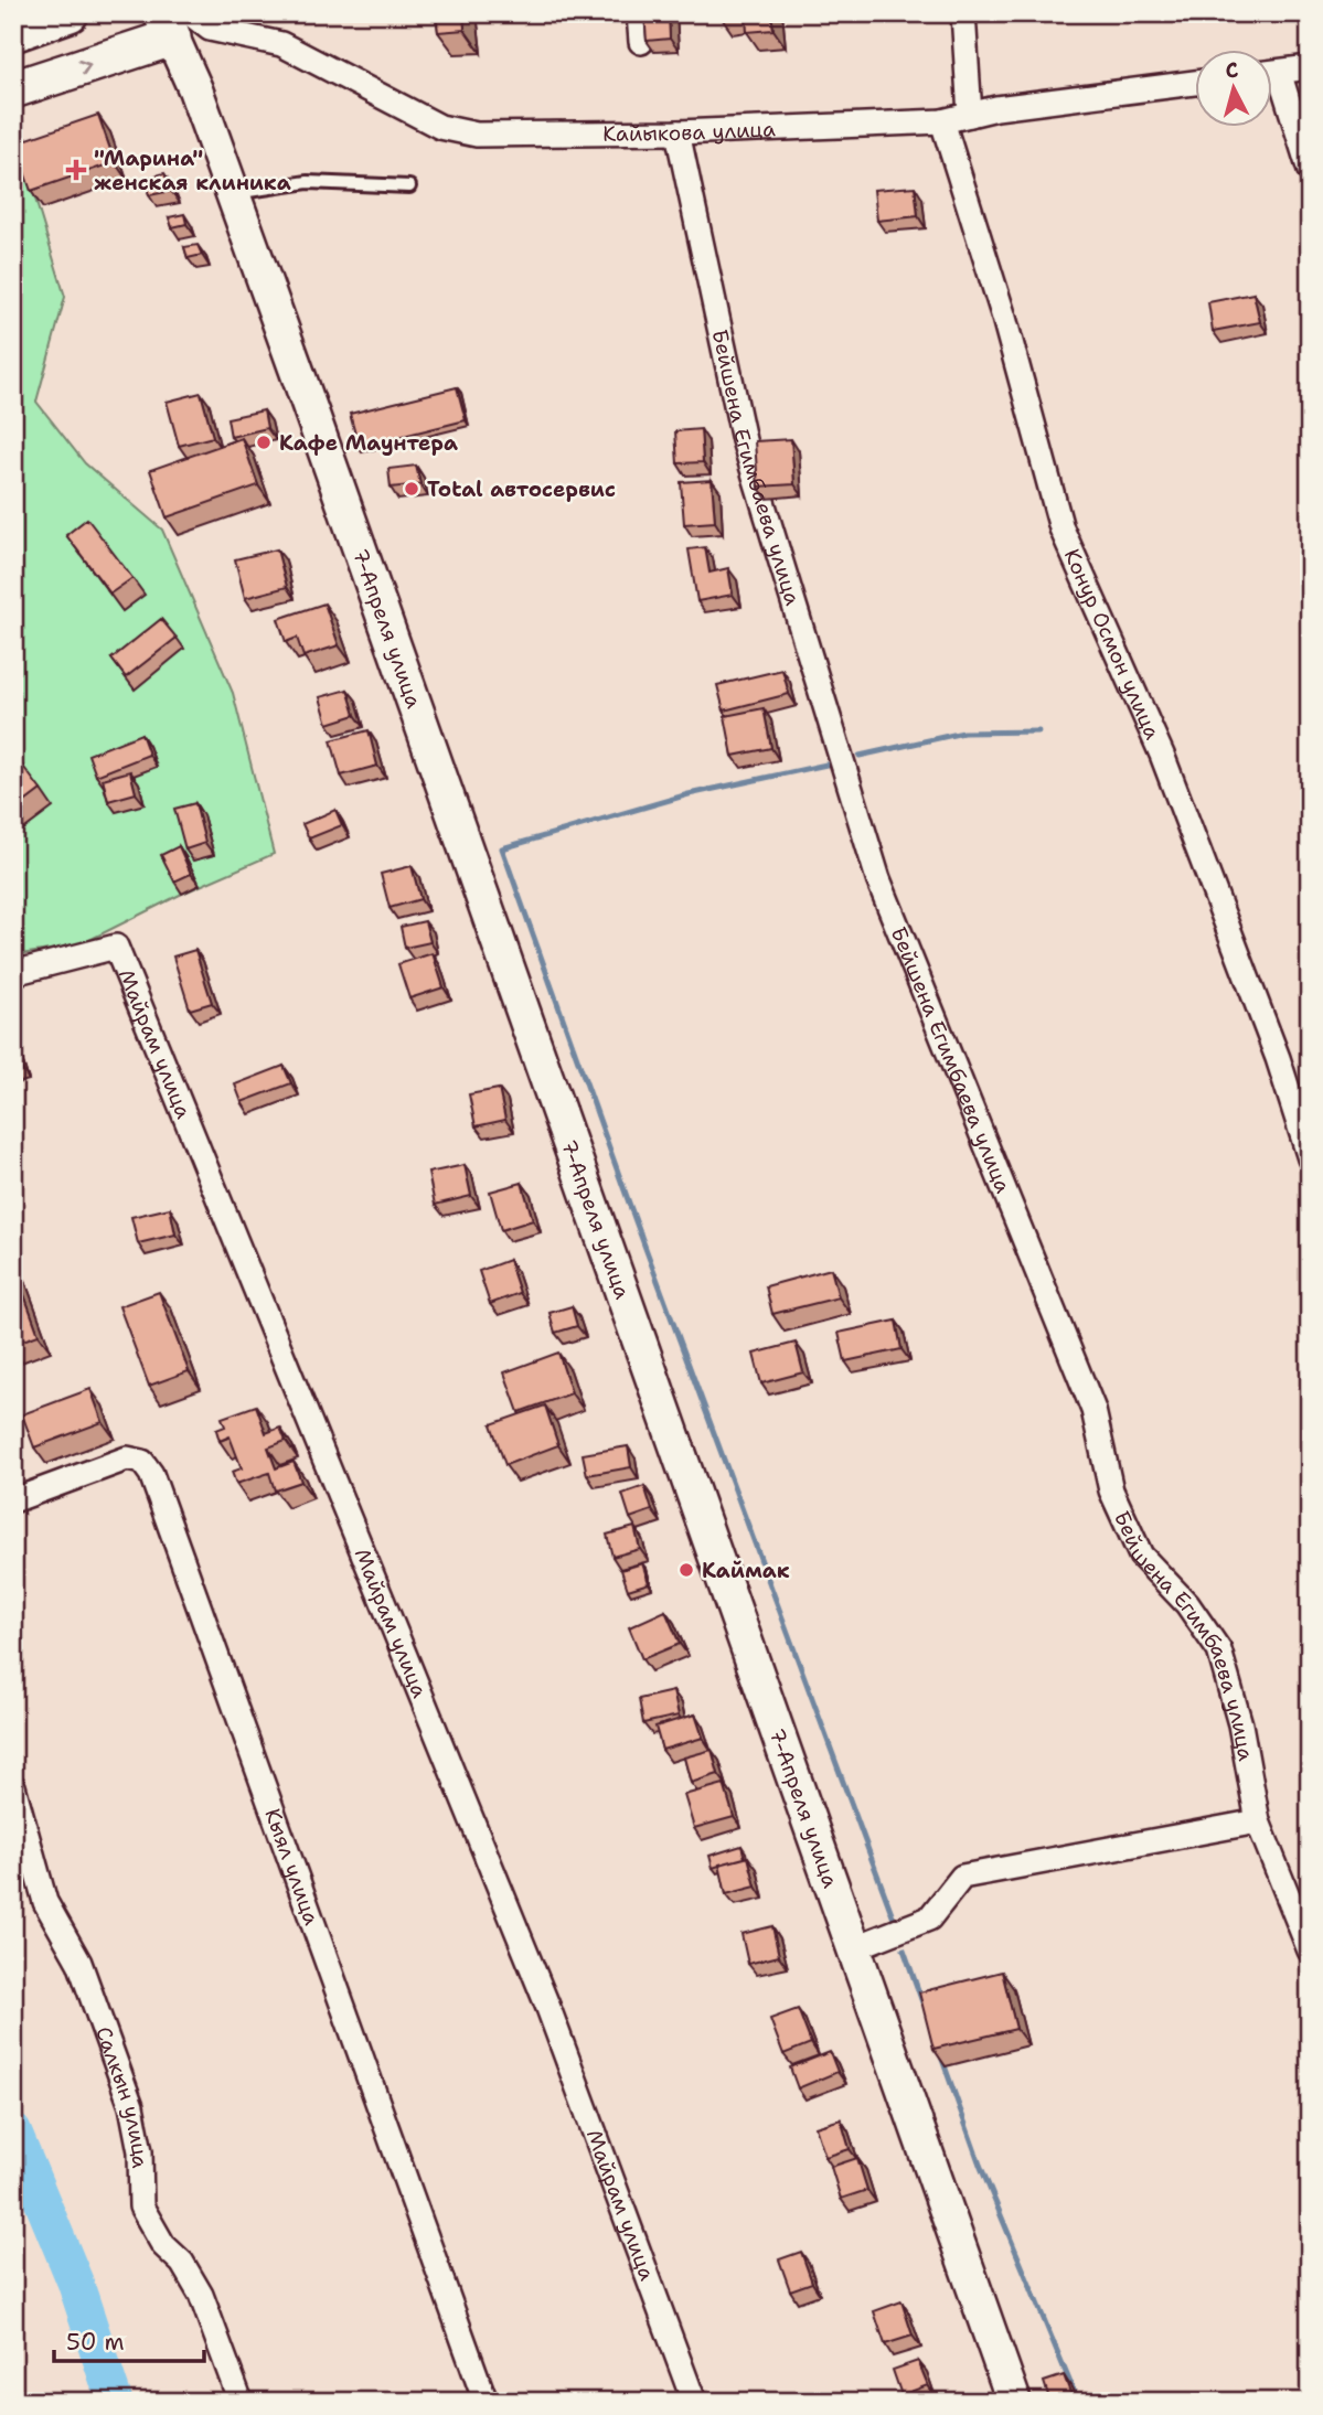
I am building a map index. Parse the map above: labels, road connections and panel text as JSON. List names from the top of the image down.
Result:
{
  "streets": {
    "main road": ["7-Апреля улица"],
    "street": [
      "Кайыкова улица",
      "Бейшена Егимбаева улица",
      "Конур Осмон улица",
      "Майрам улица",
      "Кыял улица",
      "Салкын улица"
    ]
  },
  "crossings": [
    ["Кайыкова улица", "Бейшена Егимбаева улица"],
    ["Кайыкова улица", "7-Апреля улица"],
    ["Кайыкова улица", "Конур Осмон улица"]
  ],
  "places": {
    "health": ["\"Марина\" женская клиника"],
    "other": ["Кафе Маунтера", "Total автосервис", "Каймак"]
  },
  "scale_bar": "50 m",
  "north": "top"
}
